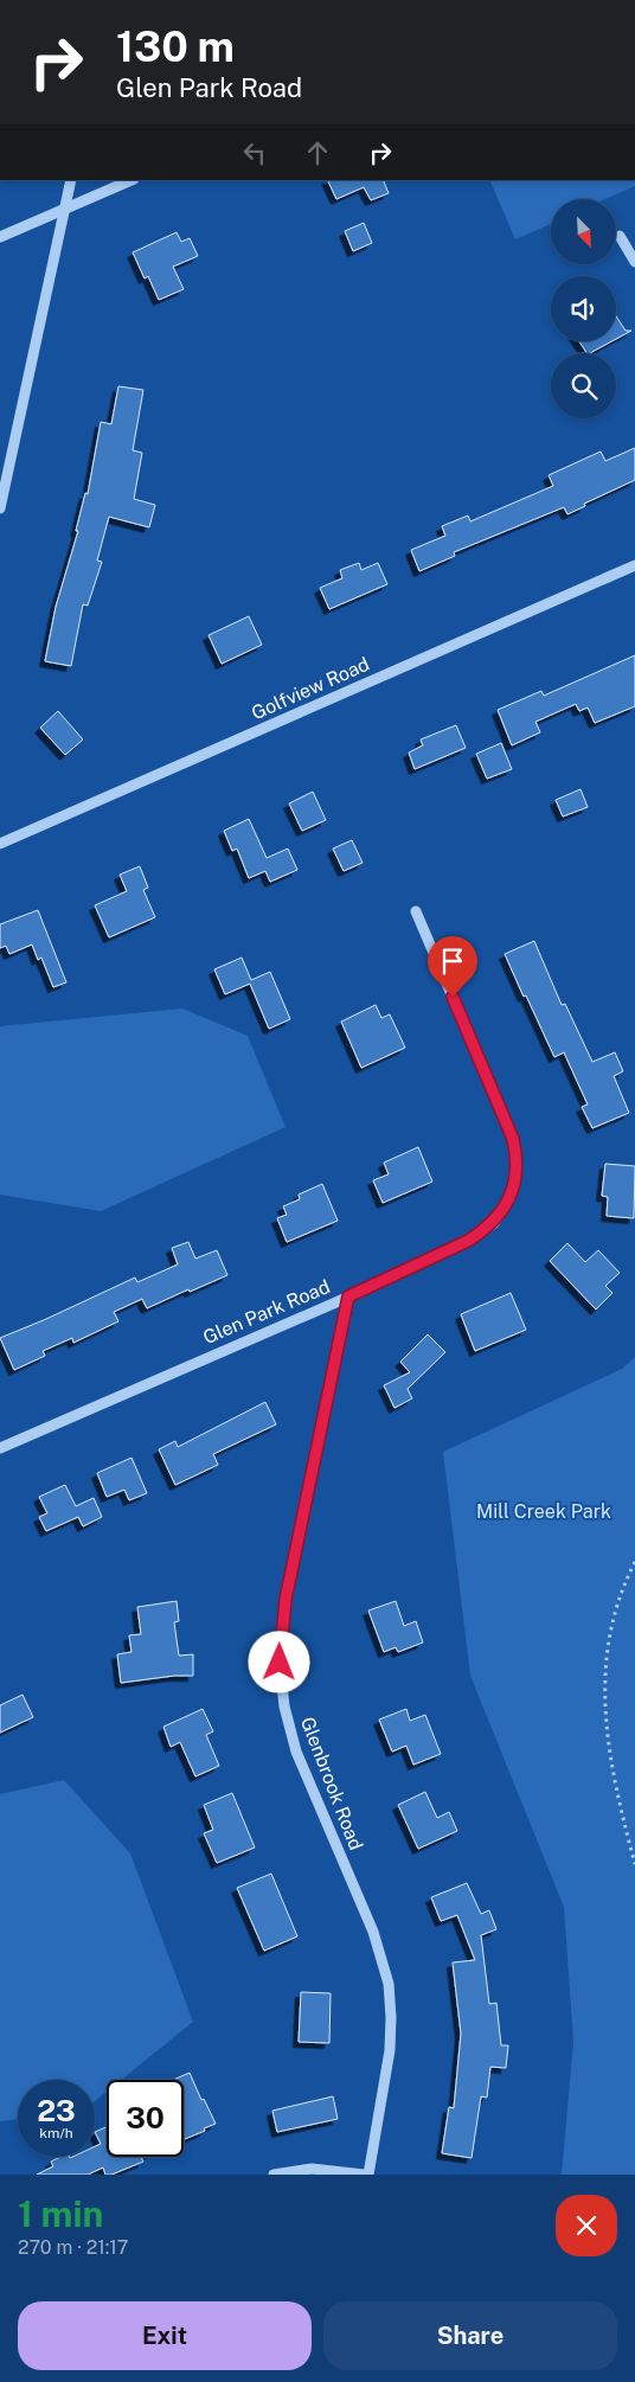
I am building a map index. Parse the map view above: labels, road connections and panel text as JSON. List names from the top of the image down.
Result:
{
  "streets": {
    "street": ["Golfview Road", "Glen Park Road", "Glenbrook Road"]
  },
  "crossings": [
    ["Glen Park Road", "Glenbrook Road"]
  ],
  "parks": ["Mill Creek Park"],
  "north": "bottom right",
  "page": {
    "turn": ["130 m", "Glen Park Road"],
    "speed": "23 km/h",
    "limit": "30",
    "heading": ["1 min", "270 m · 21:17"],
    "buttons": ["Exit", "Share"]
  }
}
